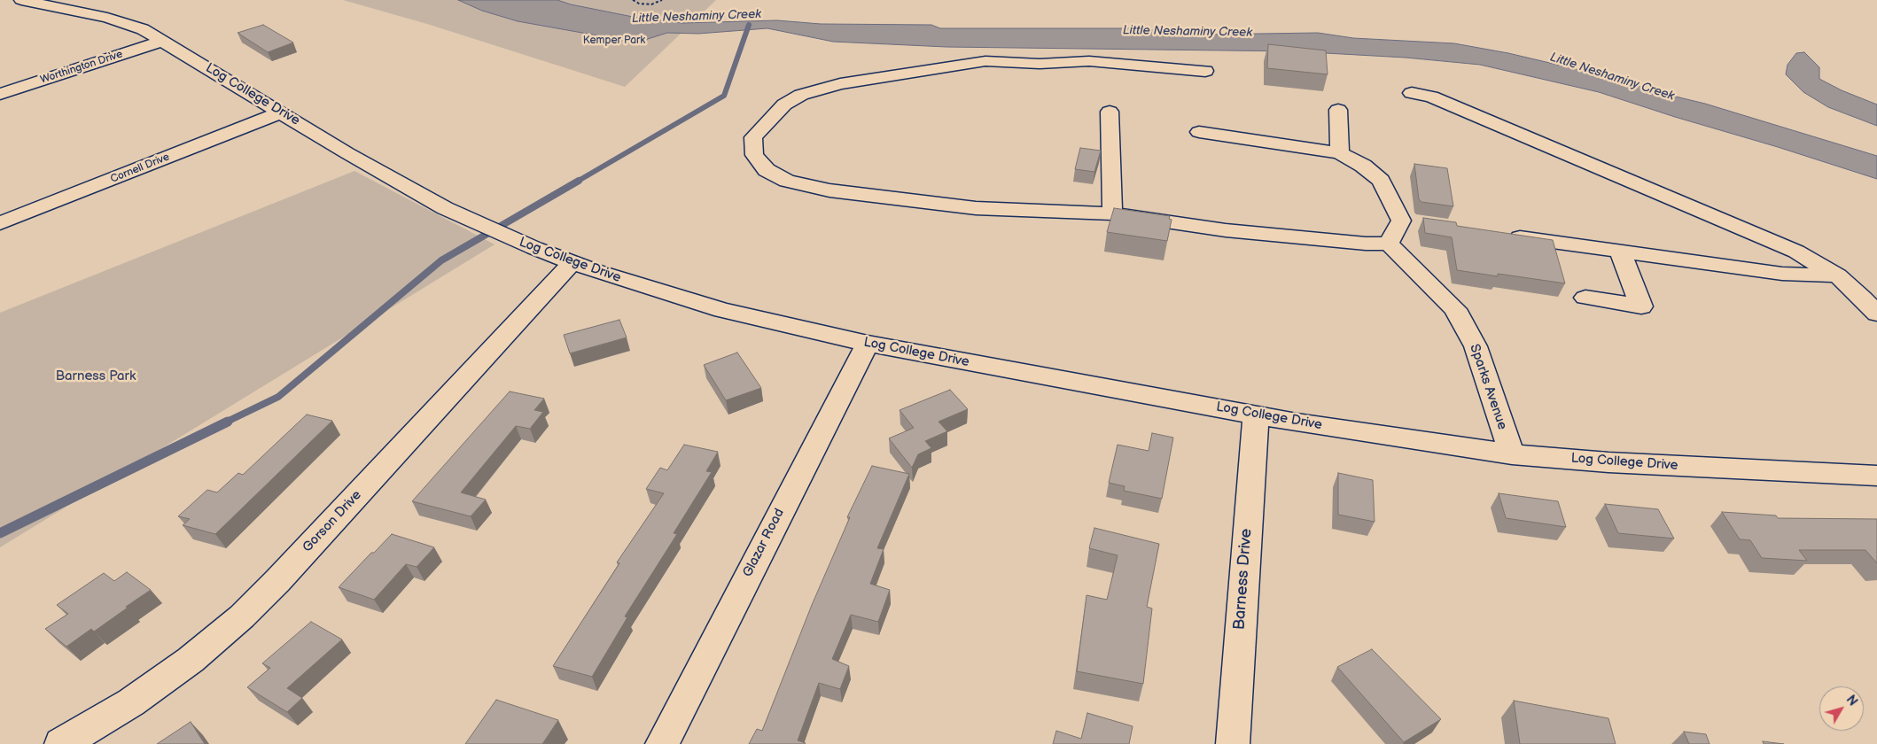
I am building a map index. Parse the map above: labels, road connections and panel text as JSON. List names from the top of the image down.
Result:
{
  "streets": {
    "street": [
      "Worthington Drive",
      "Log College Drive",
      "Cornell Drive",
      "Sparks Avenue",
      "Gorson Drive",
      "Glazar Road",
      "Barness Drive"
    ]
  },
  "crossings": [
    ["Worthington Drive", "Log College Drive"],
    ["Log College Drive", "Cornell Drive"],
    ["Log College Drive", "Sparks Avenue"],
    ["Log College Drive", "Gorson Drive"],
    ["Log College Drive", "Glazar Road"],
    ["Log College Drive", "Barness Drive"]
  ],
  "water": ["Little Neshaminy Creek"],
  "parks": ["Kemper Park", "Barness Park"],
  "north": "top right"
}
